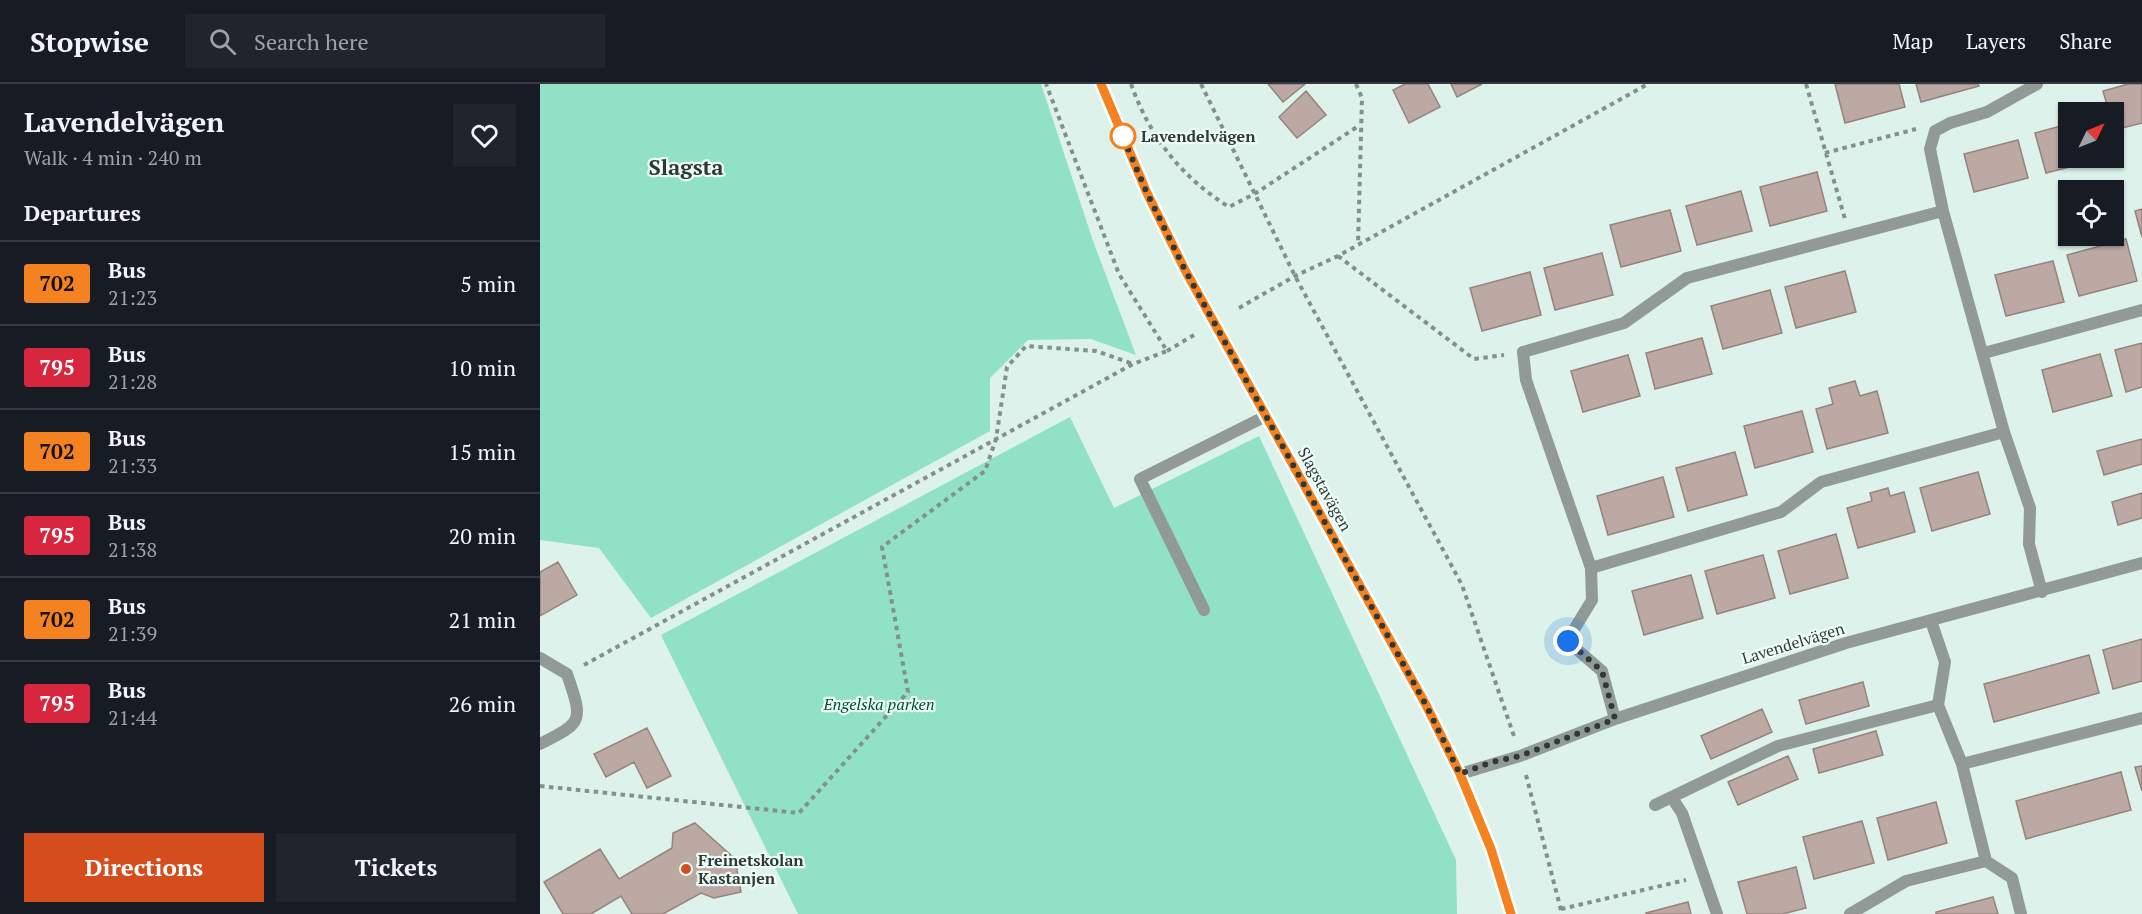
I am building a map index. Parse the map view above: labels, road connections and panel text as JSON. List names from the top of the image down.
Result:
{
  "streets": {
    "street": ["Slagstavägen", "Lavendelvägen"]
  },
  "crossings": [
    ["Slagstavägen", "Lavendelvägen"]
  ],
  "districts": ["Slagsta"],
  "parks": ["Engelska parken"],
  "places": ["Lavendelvägen", "Freinetskolan Kastanjen"],
  "lines": ["bus line 702"],
  "north": "top right",
  "page": {
    "header": "Stopwise",
    "search": "Search here",
    "nav": ["Map", "Layers", "Share"],
    "heading": [
      ["Lavendelvägen", "Walk · 4 min · 240 m"],
      "Departures"
    ],
    "list": [
      {
        "mark": "702",
        "name": "Bus",
        "note": "21:23",
        "value": "5 min"
      },
      {
        "mark": "795",
        "name": "Bus",
        "note": "21:28",
        "value": "10 min"
      },
      {
        "mark": "702",
        "name": "Bus",
        "note": "21:33",
        "value": "15 min"
      },
      {
        "mark": "795",
        "name": "Bus",
        "note": "21:38",
        "value": "20 min"
      },
      {
        "mark": "702",
        "name": "Bus",
        "note": "21:39",
        "value": "21 min"
      },
      {
        "mark": "795",
        "name": "Bus",
        "note": "21:44",
        "value": "26 min"
      }
    ],
    "buttons": ["Directions", "Tickets"]
  }
}
